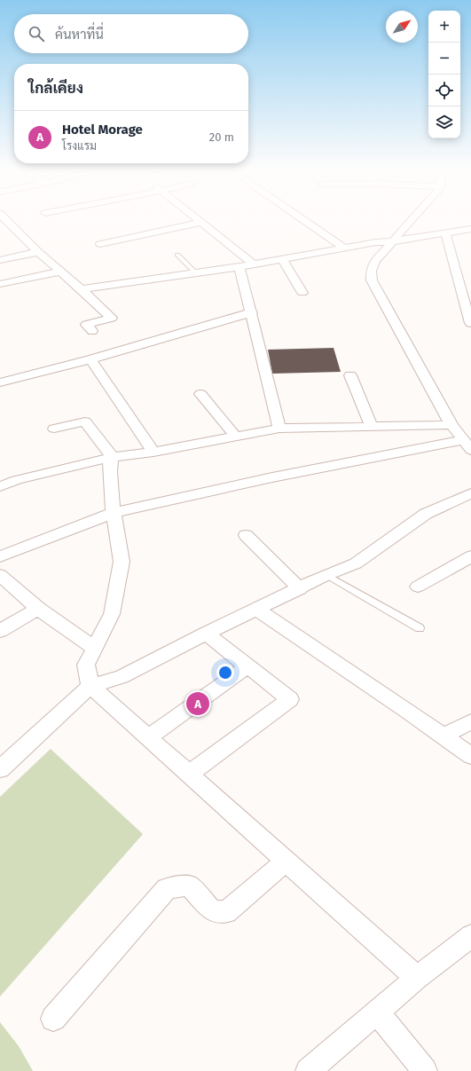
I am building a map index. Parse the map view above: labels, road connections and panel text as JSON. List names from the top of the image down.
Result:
{
  "north": "top right",
  "page": {
    "map_buttons": ["+", "−"],
    "search": "ค้นหาที่นี่",
    "heading": "ใกล้เคียง",
    "list": [
      {
        "mark": "A",
        "name": "Hotel Morage",
        "note": "โรงแรม",
        "value": "20 m"
      }
    ],
    "pins": "A"
  }
}
